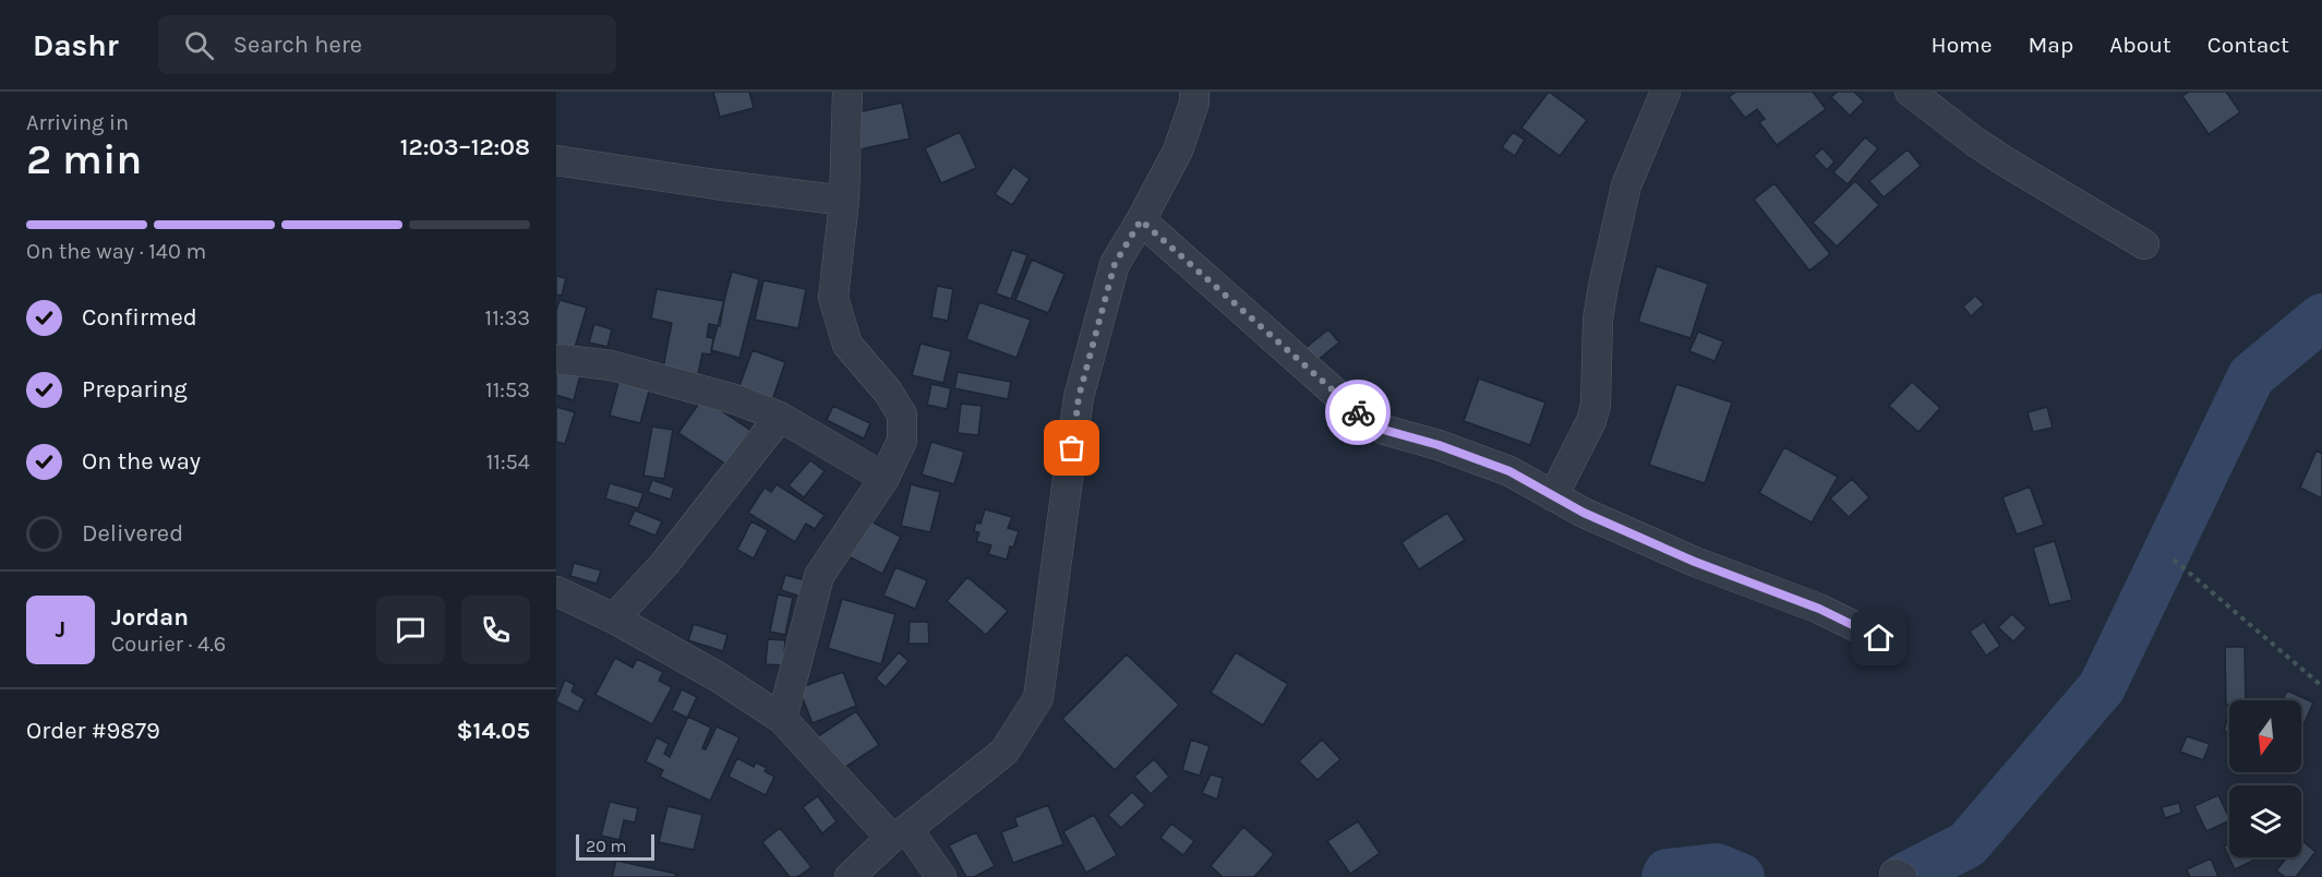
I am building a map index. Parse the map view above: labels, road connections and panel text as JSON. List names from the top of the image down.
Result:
{
  "scale_bar": "20 m",
  "north": "bottom",
  "page": {
    "header": "Dashr",
    "search": "Search here",
    "nav": [
      "Home",
      "Map",
      "About",
      "Contact"
    ],
    "heading": ["2 min", "Arriving in", "12:03–12:08"],
    "panel": [
      "Jordan",
      "Courier · 4.6",
      "Order #9879",
      "$14.05"
    ],
    "bar": "On the way · 140 m",
    "list": [
      ["Confirmed", "11:33"],
      ["Preparing", "11:53"],
      ["On the way", "11:54"],
      "Delivered"
    ],
    "round": "J",
    "scale": "20 m"
  }
}
